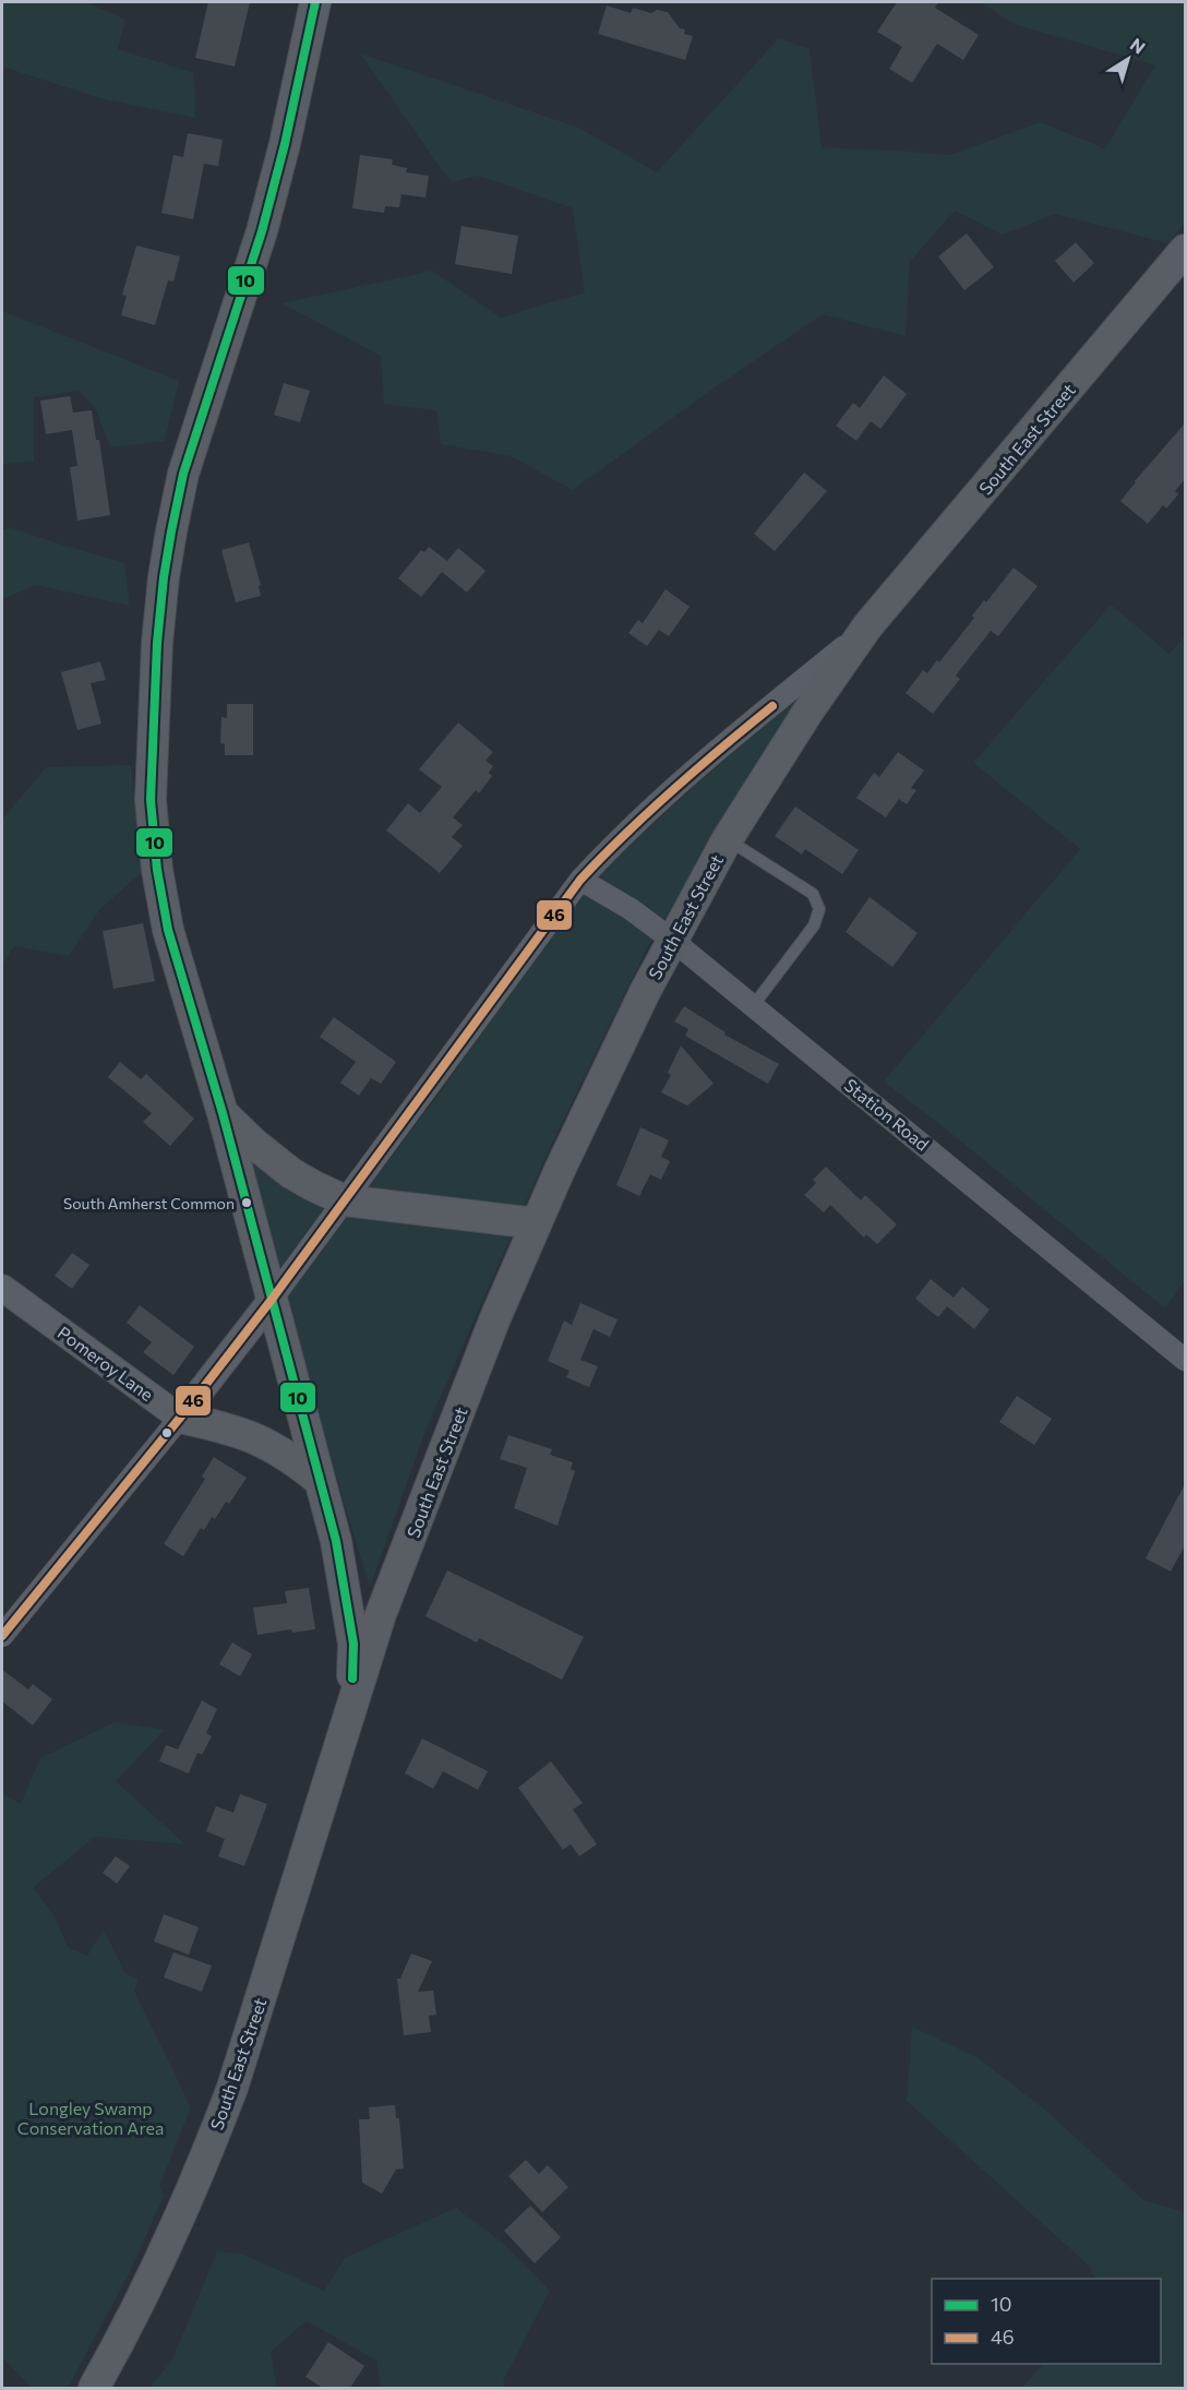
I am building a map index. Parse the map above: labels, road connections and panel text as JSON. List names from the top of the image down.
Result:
{
  "streets": {
    "main road": ["South East Street", "Pomeroy Lane"],
    "street": ["Station Road"]
  },
  "crossings": [
    ["South East Street", "Station Road"],
    ["South East Street", "Pomeroy Lane"]
  ],
  "parks": ["Longley Swamp Conservation Area"],
  "places": ["South Amherst Common"],
  "lines": ["transit line 10", "transit line 46"],
  "legend": ["10", "46"],
  "north": "top right"
}
